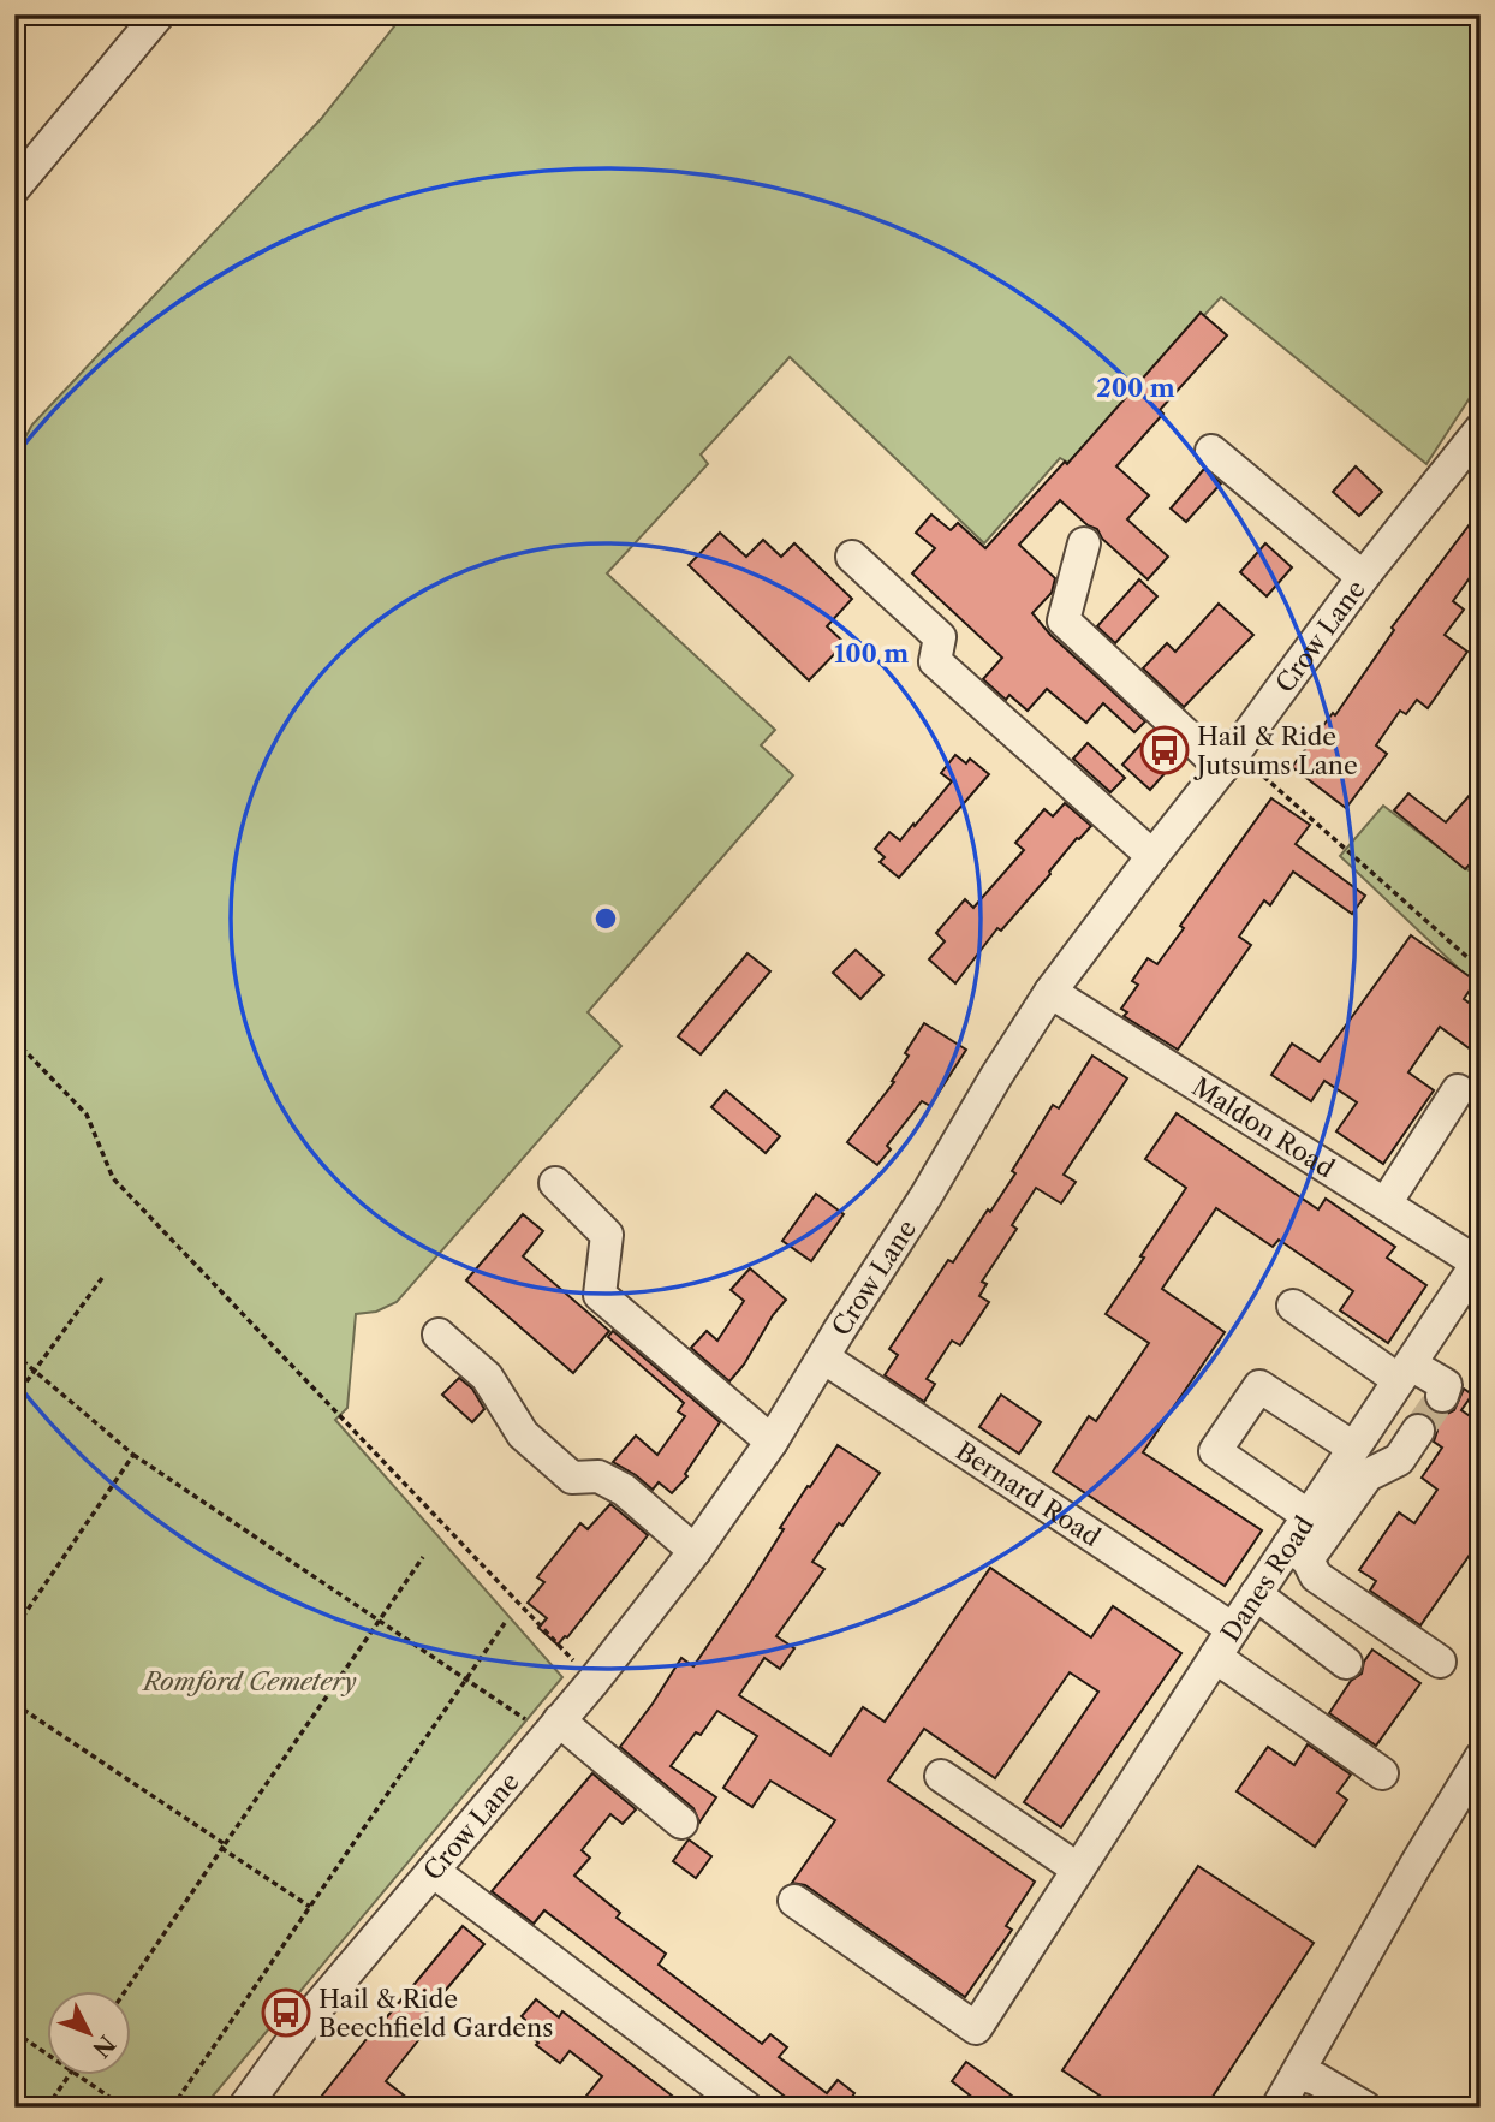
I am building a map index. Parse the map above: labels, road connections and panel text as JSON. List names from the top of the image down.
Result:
{
  "streets": {
    "street": [
      "Crow Lane",
      "Maldon Road",
      "Bernard Road",
      "Danes Road"
    ]
  },
  "crossings": [
    ["Crow Lane", "Maldon Road"],
    ["Crow Lane", "Bernard Road"],
    ["Maldon Road", "Danes Road"],
    ["Bernard Road", "Danes Road"]
  ],
  "parks": ["Romford Cemetery"],
  "places": {
    "bus stop": ["Hail & Ride Jutsums Lane", "Hail & Ride Beechfield Gardens"]
  },
  "north": "bottom right",
  "rings": ["200 m", "100 m"]
}
